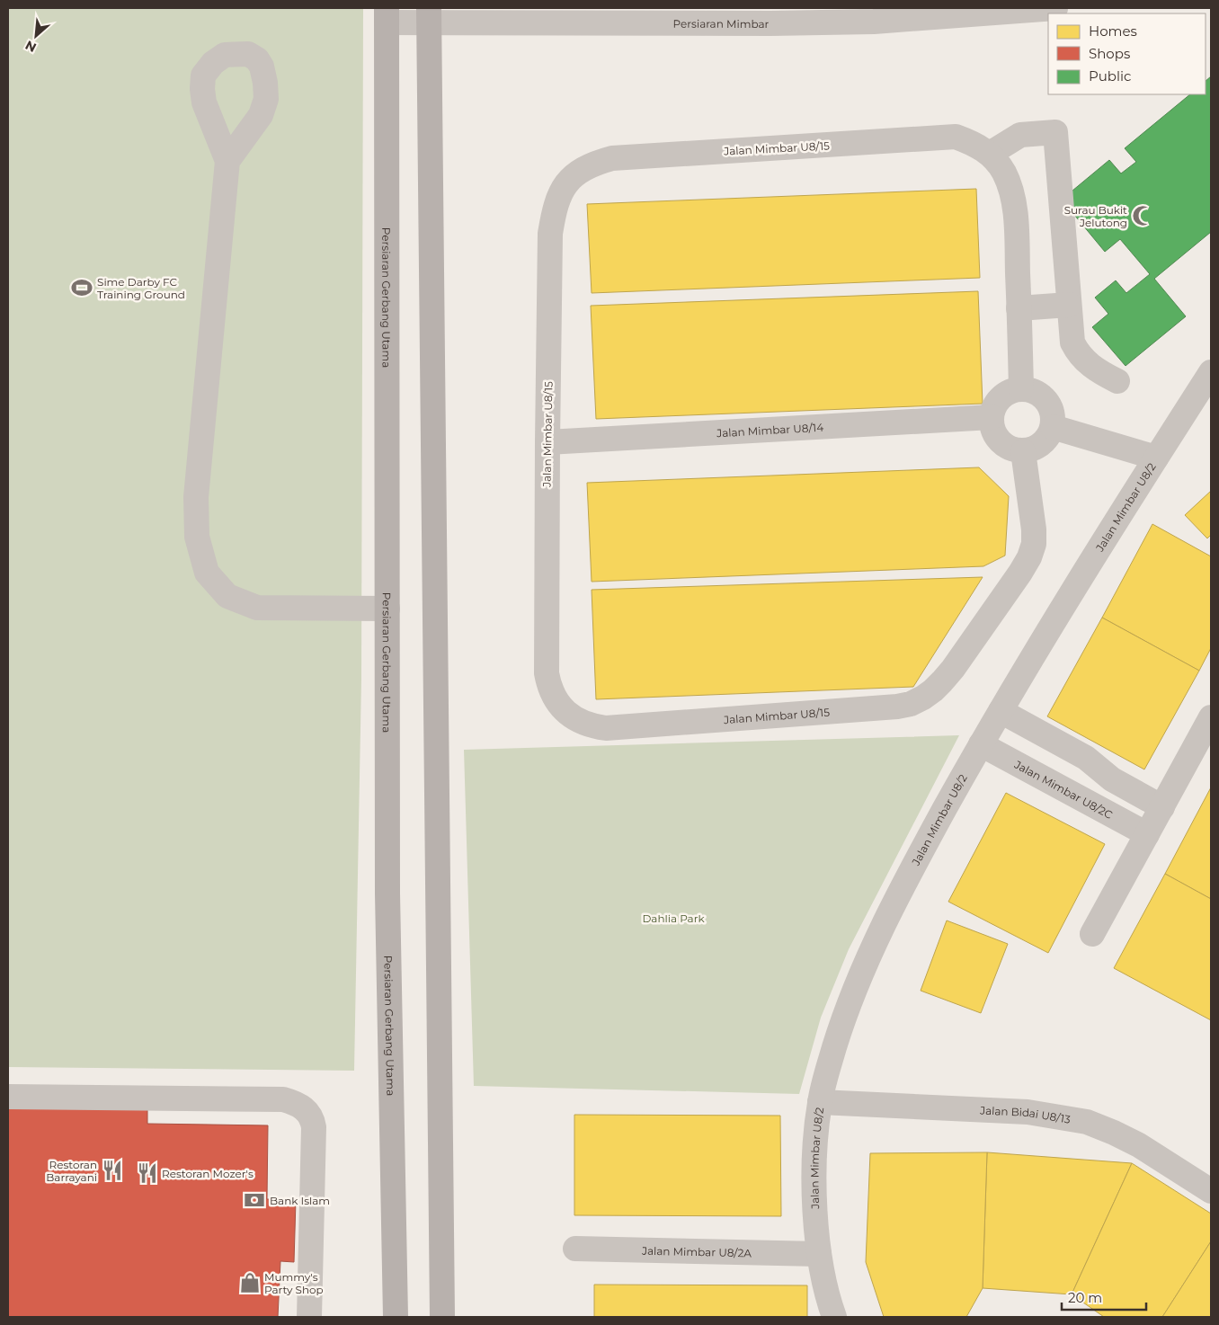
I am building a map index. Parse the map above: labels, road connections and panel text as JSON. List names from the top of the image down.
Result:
{
  "streets": {
    "main road": ["Persiaran Gerbang Utama"],
    "street": [
      "Persiaran Mimbar",
      "Jalan Mimbar U8/15",
      "Jalan Mimbar U8/14",
      "Jalan Mimbar U8/2",
      "Jalan Mimbar U8/2C",
      "Jalan Bidai U8/13",
      "Jalan Mimbar U8/2A"
    ]
  },
  "crossings": [
    ["Persiaran Mimbar", "Persiaran Gerbang Utama"],
    ["Jalan Mimbar U8/15", "Jalan Mimbar U8/14"],
    ["Jalan Mimbar U8/2", "Jalan Mimbar U8/2C"],
    ["Jalan Mimbar U8/2", "Jalan Bidai U8/13"],
    ["Jalan Mimbar U8/2", "Jalan Mimbar U8/2A"]
  ],
  "parks": ["Dahlia Park"],
  "places": {
    "mosque": ["Surau Bukit Jelutong"],
    "sports": ["Sime Darby FC Training Ground"],
    "restaurant": ["Restoran Barrayani", "Restoran Mozer's"],
    "bank": ["Bank Islam"],
    "shop": ["Mummy's Party Shop"]
  },
  "legend": ["Homes", "Shops", "Public"],
  "scale_bar": "20 m",
  "north": "bottom left"
}
